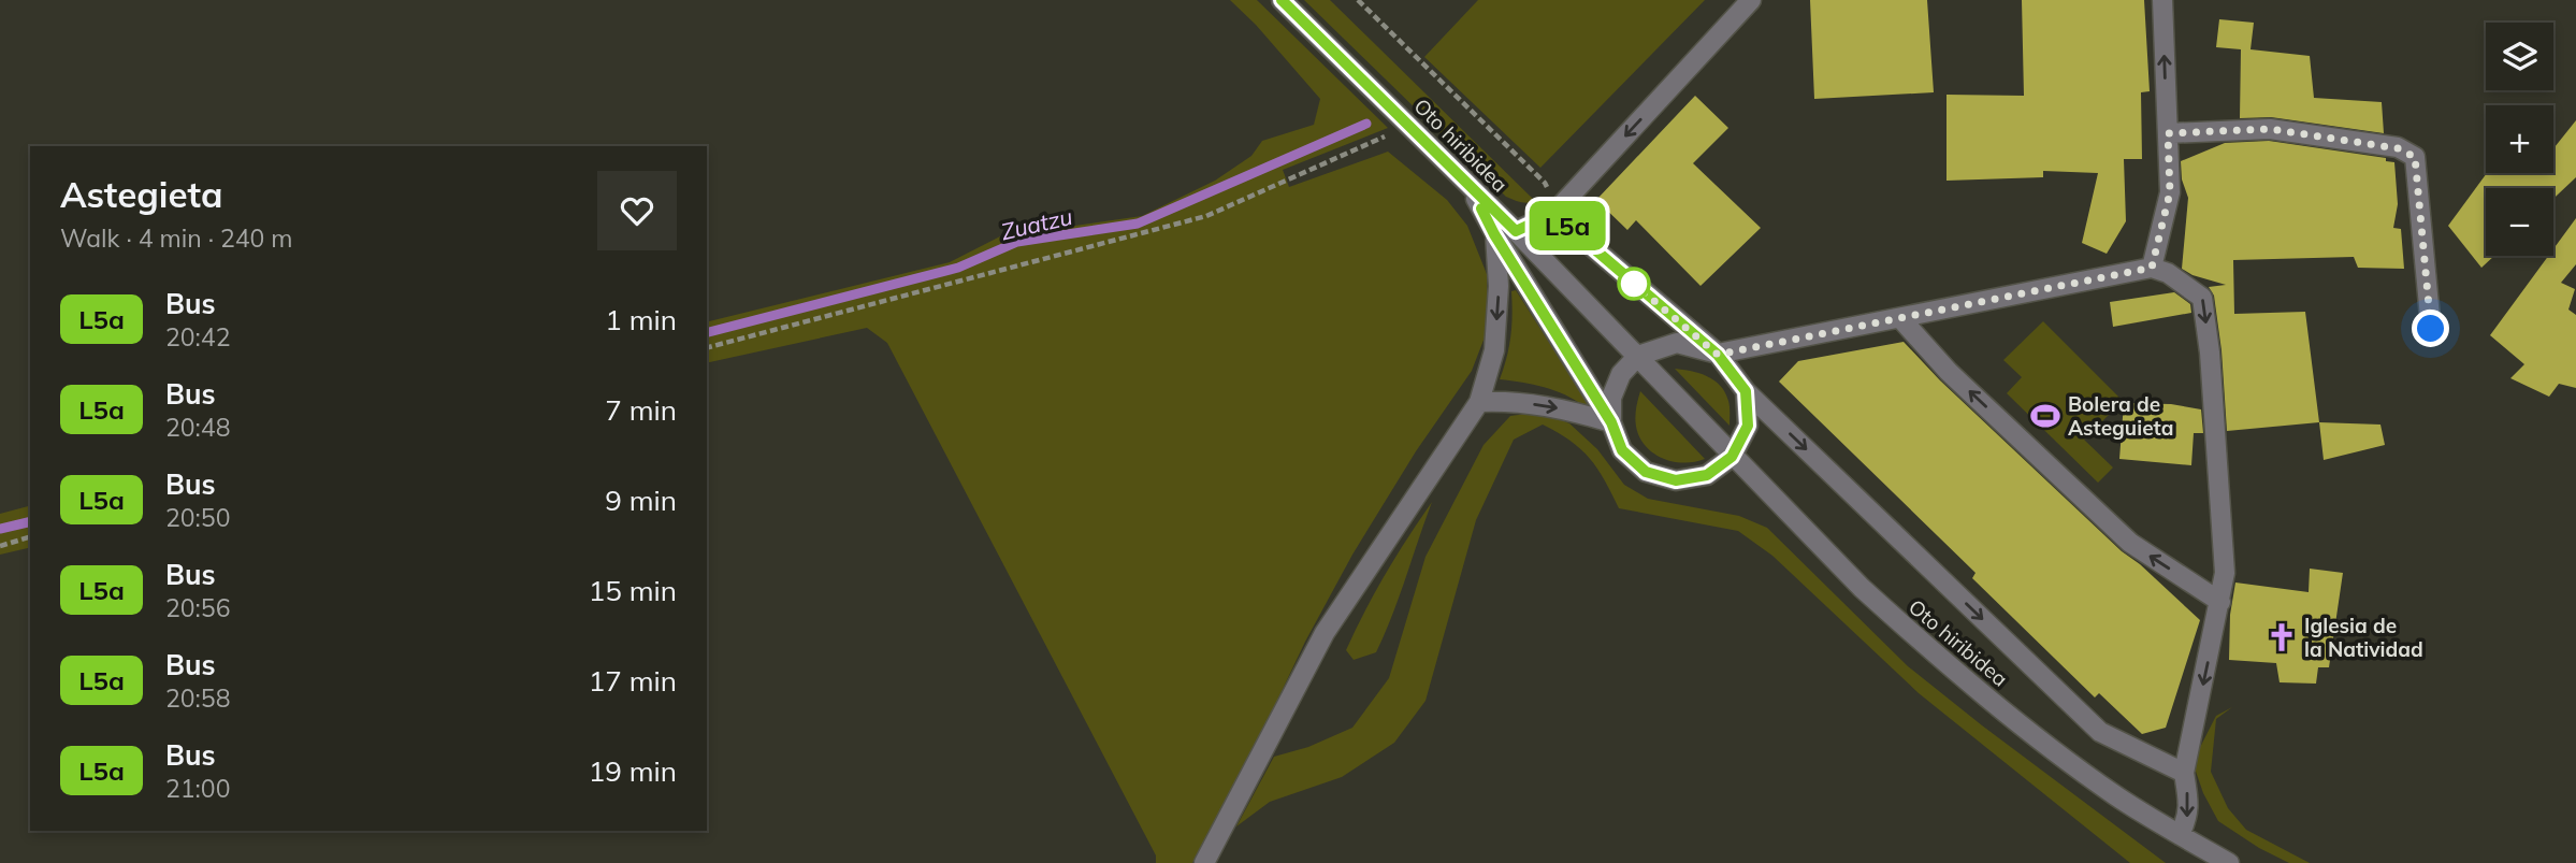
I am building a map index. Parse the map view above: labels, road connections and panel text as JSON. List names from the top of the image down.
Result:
{
  "streets": {
    "street": ["Oto hiribidea"]
  },
  "water": ["Zuatzu"],
  "places": {
    "sports": ["Bolera de Asteguieta"],
    "church": ["Iglesia de la Natividad"]
  },
  "lines": ["bus line L5a"],
  "page": {
    "on_map": "L5a",
    "map_buttons": ["+", "−"],
    "heading": ["Astegieta", "Walk · 4 min · 240 m"],
    "list": [
      {
        "mark": "L5a",
        "name": "Bus",
        "note": "20:42",
        "value": "1 min"
      },
      {
        "mark": "L5a",
        "name": "Bus",
        "note": "20:48",
        "value": "7 min"
      },
      {
        "mark": "L5a",
        "name": "Bus",
        "note": "20:50",
        "value": "9 min"
      },
      {
        "mark": "L5a",
        "name": "Bus",
        "note": "20:56",
        "value": "15 min"
      },
      {
        "mark": "L5a",
        "name": "Bus",
        "note": "20:58",
        "value": "17 min"
      },
      {
        "mark": "L5a",
        "name": "Bus",
        "note": "21:00",
        "value": "19 min"
      }
    ]
  }
}
